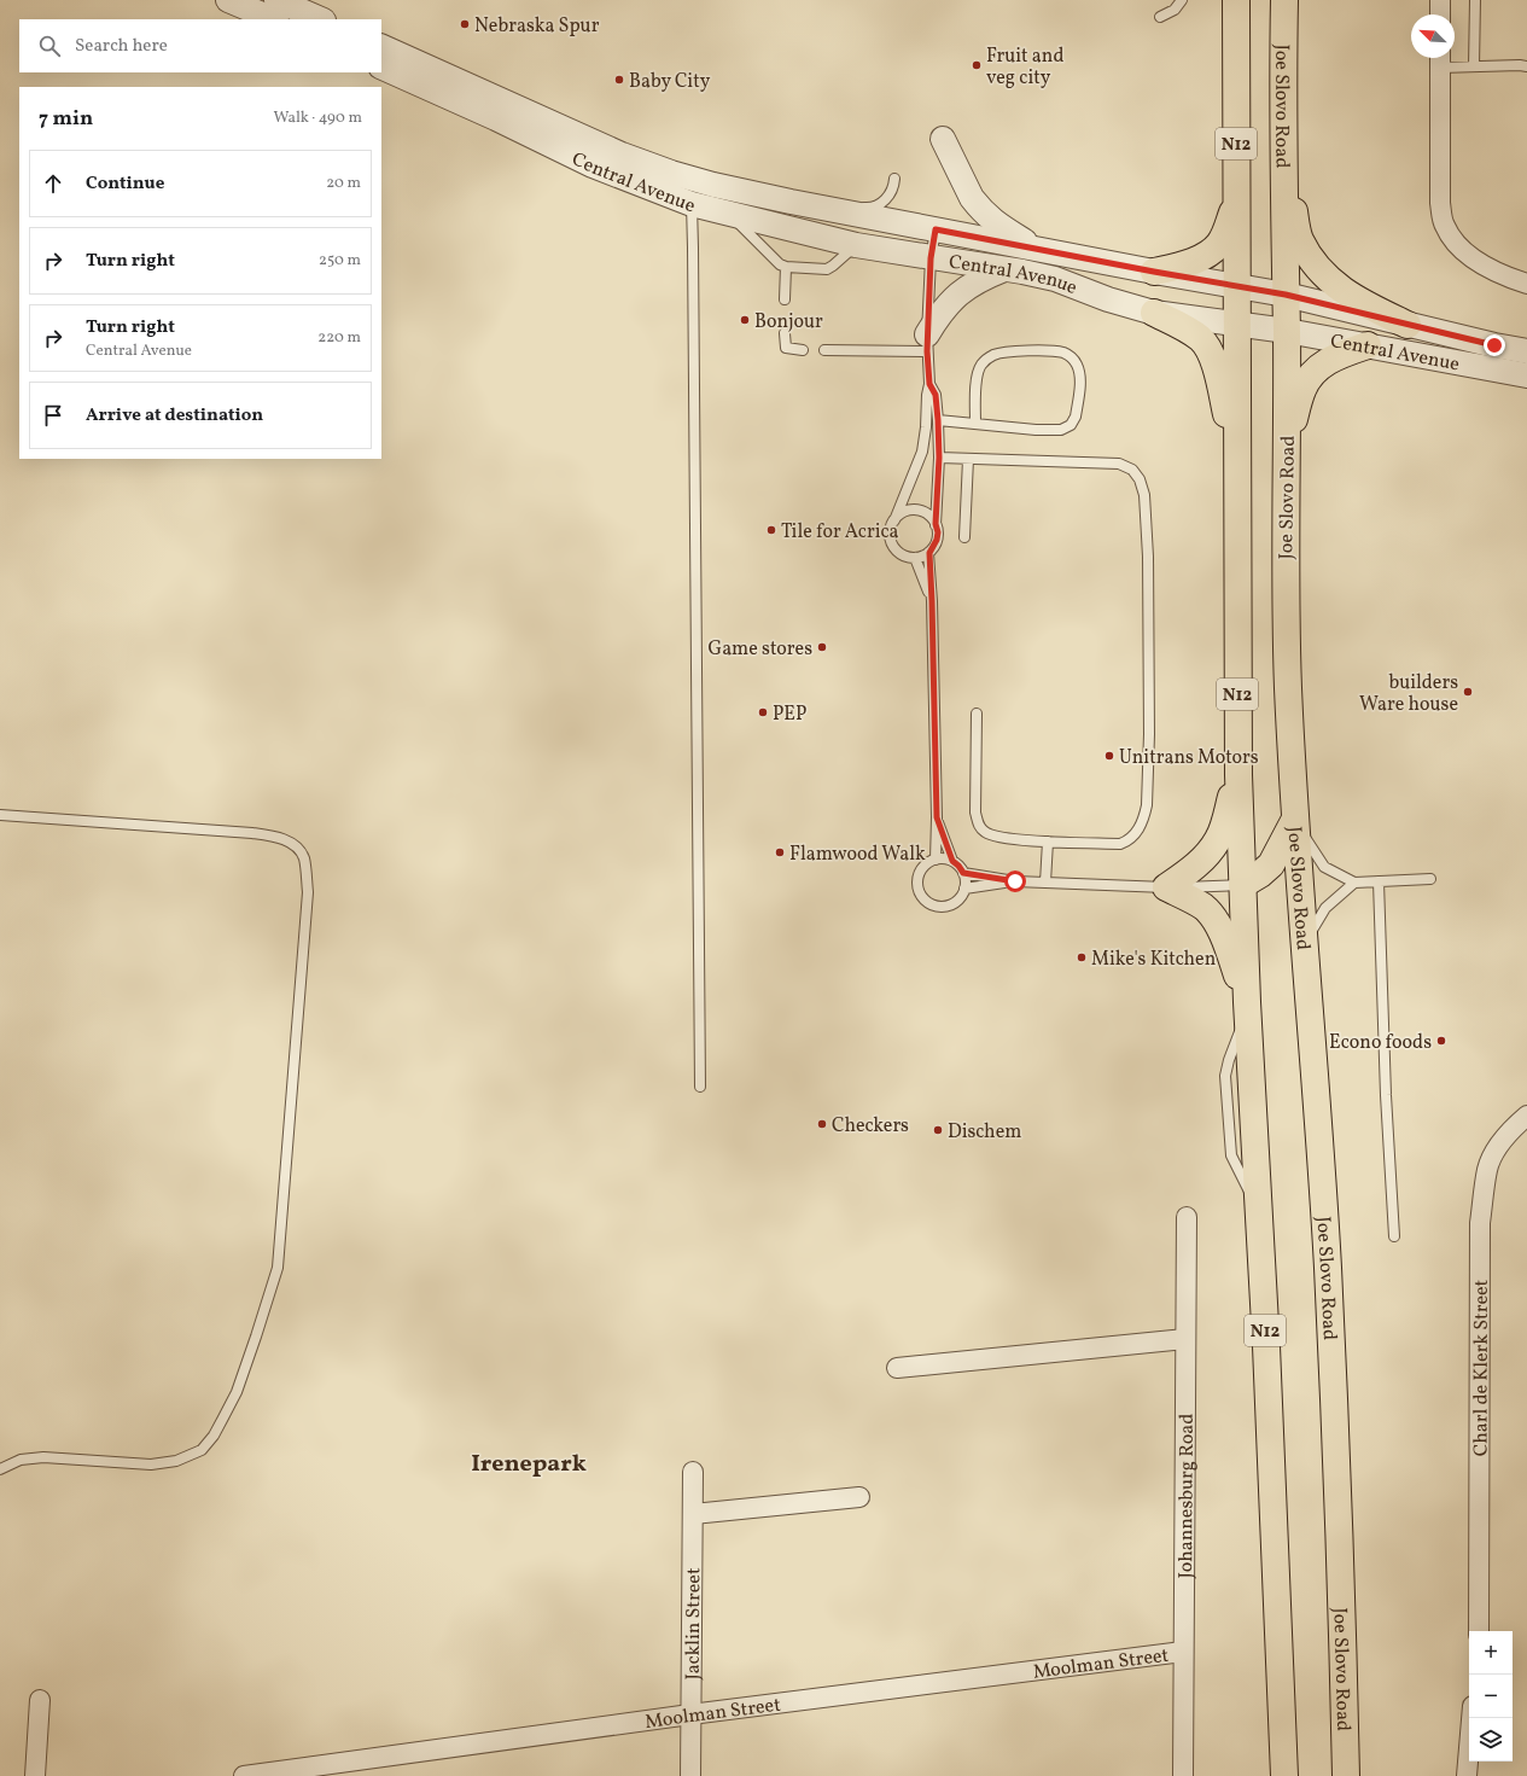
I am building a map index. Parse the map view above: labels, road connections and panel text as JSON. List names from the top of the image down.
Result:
{
  "streets": {
    "highway": ["Joe Slovo Road", "N12"],
    "street": [
      "Central Avenue",
      "Charl de Klerk Street",
      "Johannesburg Road",
      "Jacklin Street",
      "Moolman Street"
    ]
  },
  "crossings": [
    ["Joe Slovo Road", "Central Avenue"],
    ["N12", "Central Avenue"],
    ["Johannesburg Road", "Moolman Street"],
    ["Jacklin Street", "Moolman Street"]
  ],
  "districts": ["Irenepark"],
  "places": [
    "Nebraska Spur",
    "Fruit and veg city",
    "Baby City",
    "Bonjour",
    "Tile for Acrica",
    "Game stores",
    "builders Ware house",
    "PEP",
    "Unitrans Motors",
    "Flamwood Walk",
    "Mike's Kitchen",
    "Econo foods",
    "Checkers",
    "Dischem"
  ],
  "north": "top left",
  "page": {
    "search": "Search here",
    "heading": ["7 min", "Walk · 490 m"],
    "list": [
      ["Continue", "20 m"],
      ["Turn right", "250 m"],
      ["Turn right", "Central Avenue", "220 m"],
      "Arrive at destination"
    ],
    "map_buttons": ["+", "−"]
  }
}
